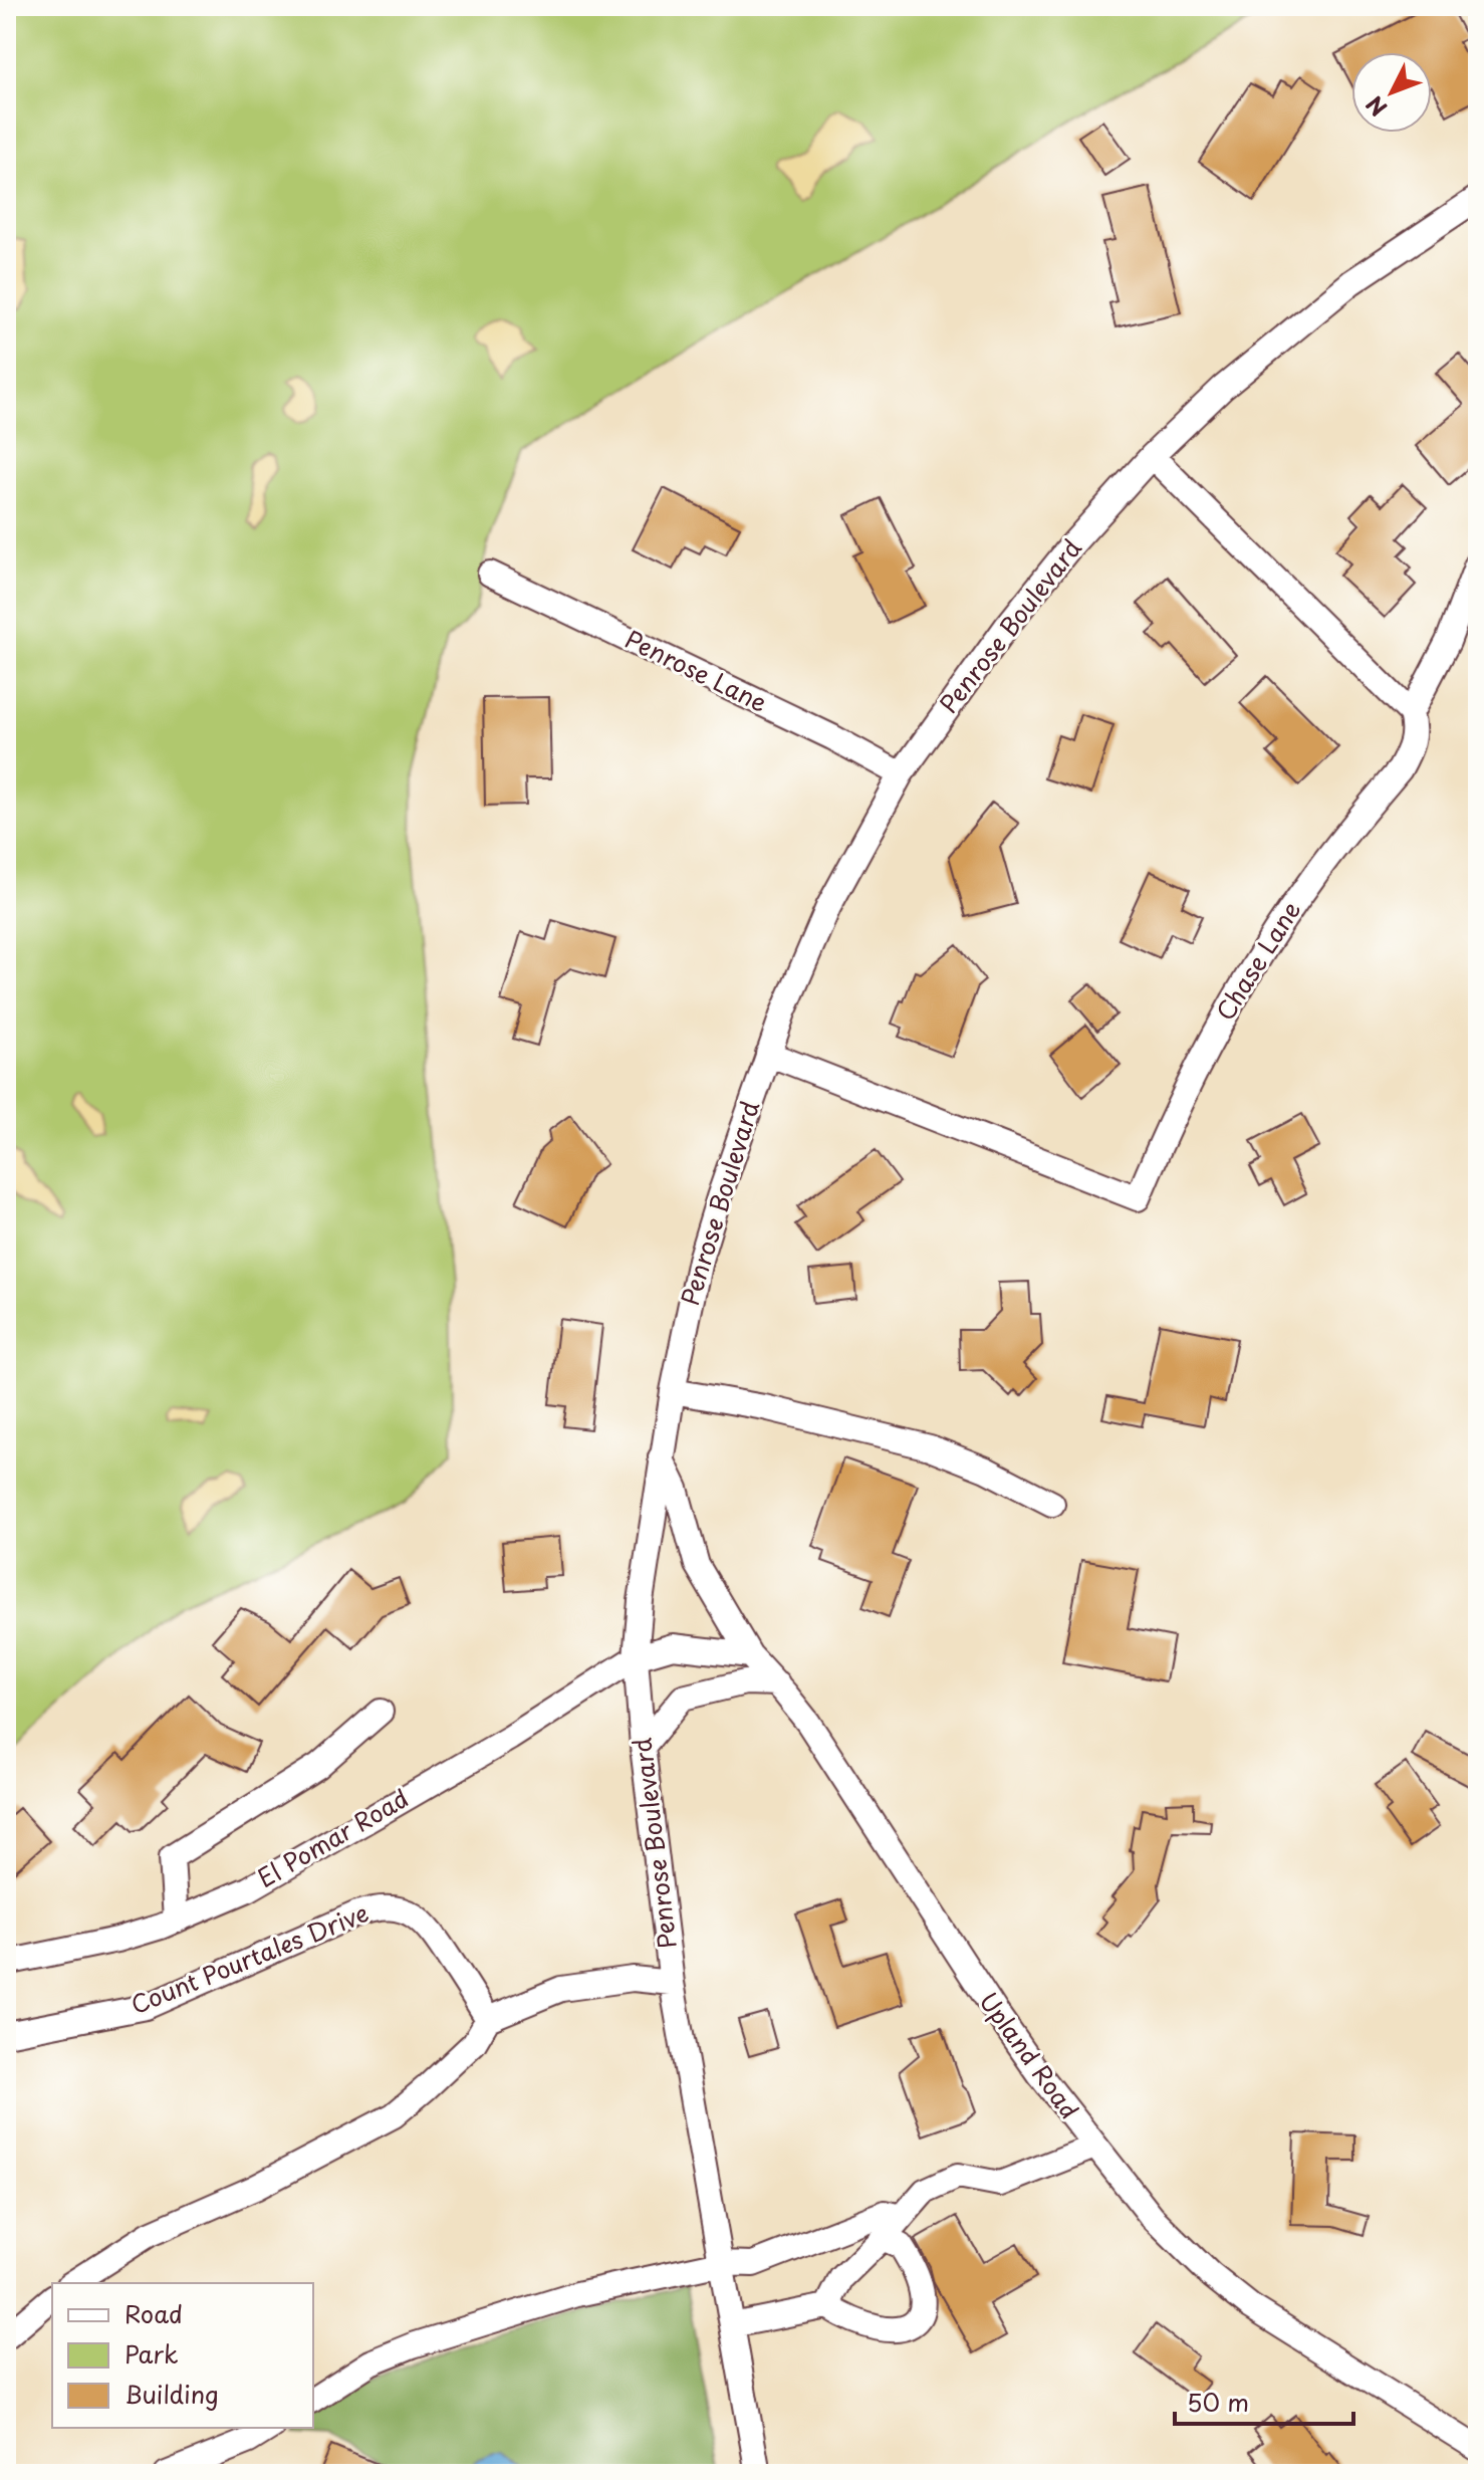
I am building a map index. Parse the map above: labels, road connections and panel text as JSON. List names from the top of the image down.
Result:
{
  "streets": {
    "street": [
      "Penrose Boulevard",
      "Penrose Lane",
      "Chase Lane",
      "El Pomar Road",
      "Count Pourtales Drive",
      "Upland Road"
    ]
  },
  "crossings": [
    ["Penrose Boulevard", "Penrose Lane"],
    ["Penrose Boulevard", "Chase Lane"],
    ["Penrose Boulevard", "El Pomar Road"],
    ["Penrose Boulevard", "Upland Road"]
  ],
  "legend": ["Road", "Park", "Building"],
  "scale_bar": "50 m",
  "north": "bottom left"
}
